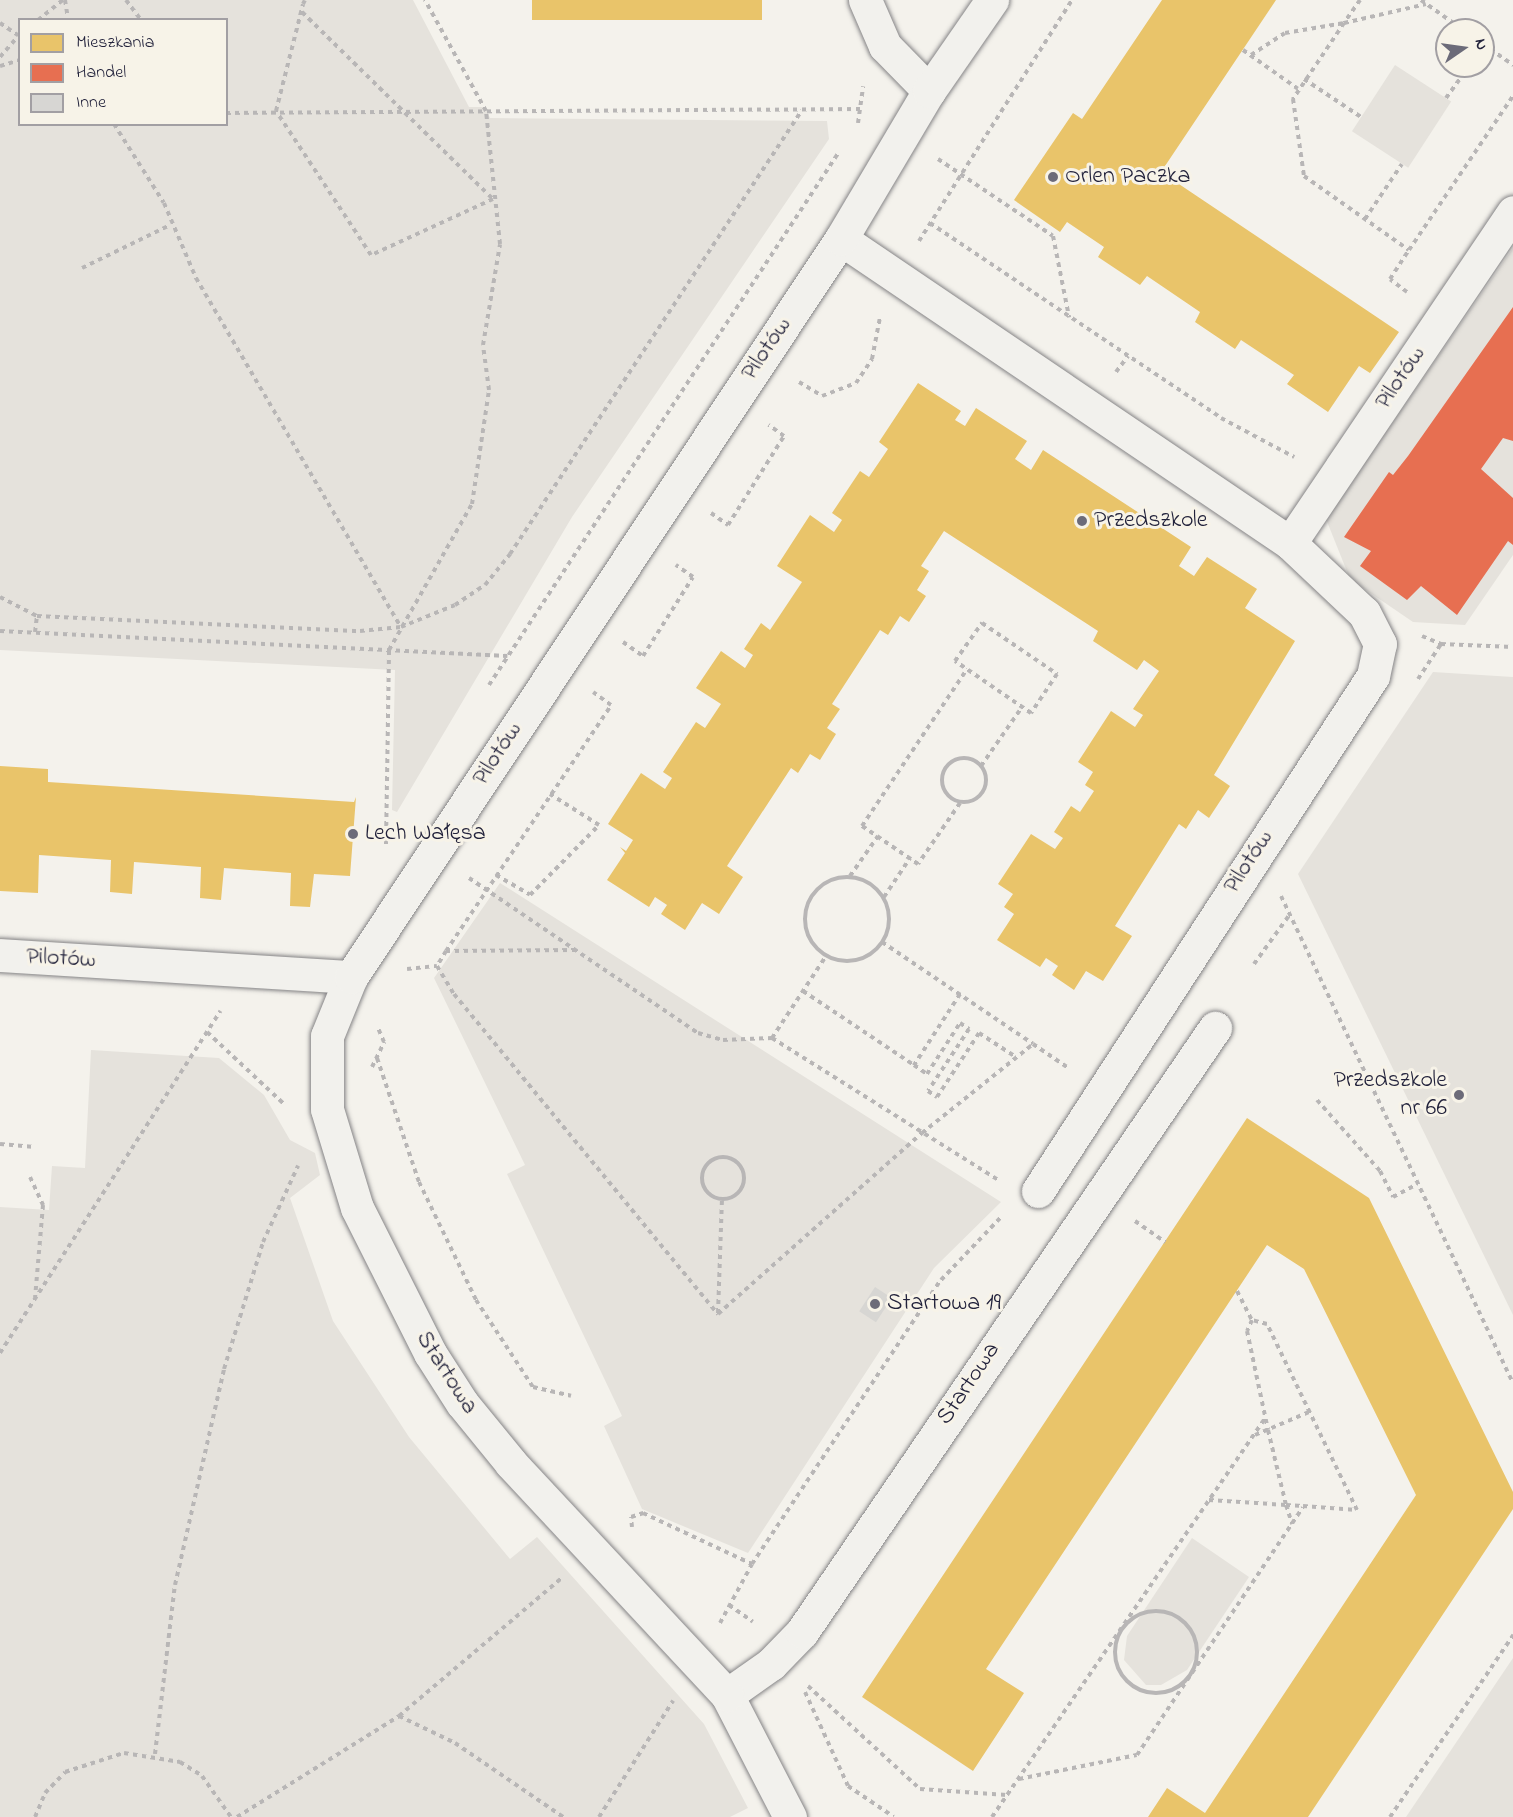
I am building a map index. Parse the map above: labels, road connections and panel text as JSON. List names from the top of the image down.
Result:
{
  "streets": {
    "street": ["Pilotów", "Startowa"]
  },
  "crossings": [
    ["Pilotów", "Startowa"]
  ],
  "places": [
    "Orlen Paczka",
    "Przedszkole",
    "Lech Wałęsa",
    "Przedszkole nr 66",
    "Startowa 19"
  ],
  "legend": ["Mieszkania", "Handel", "Inne"],
  "north": "right"
}
